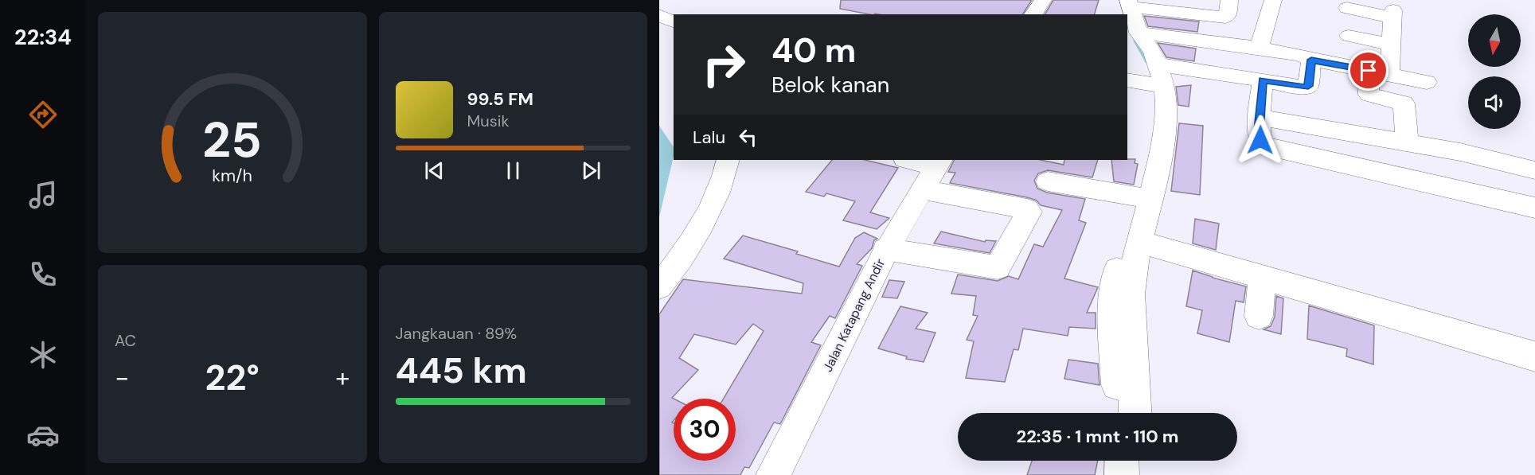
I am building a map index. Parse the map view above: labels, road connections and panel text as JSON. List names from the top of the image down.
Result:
{
  "streets": {
    "street": ["Jalan Katapang Andir"]
  },
  "north": "bottom",
  "page": {
    "tabs": "22:34",
    "turn": ["40 m", "Belok kanan"],
    "song": ["99.5 FM", "Musik"],
    "then": "Lalu",
    "tile": [
      "AC",
      ["Jangkauan · 89%", "445 km"]
    ],
    "heat": ["−", "22°", "+"],
    "limit": "30",
    "trip": "22:35 · 1 mnt · 110 m",
    "gauge": ["25", "km/h"]
  }
}
